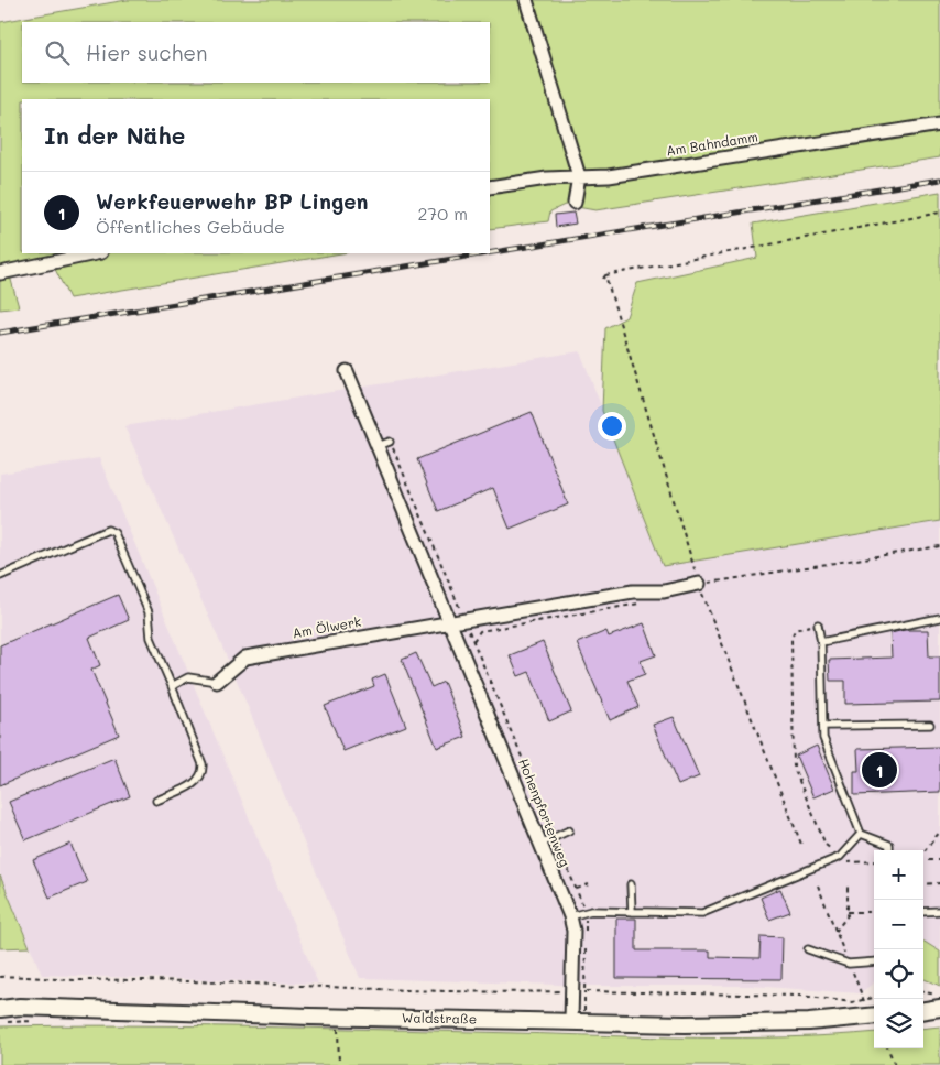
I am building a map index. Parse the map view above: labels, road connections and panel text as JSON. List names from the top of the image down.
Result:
{
  "streets": {
    "street": [
      "Am Bahndamm",
      "Am Ölwerk",
      "Hohenpfortenweg",
      "Waldstraße"
    ]
  },
  "crossings": [
    ["Am Ölwerk", "Hohenpfortenweg"],
    ["Hohenpfortenweg", "Waldstraße"]
  ],
  "page": {
    "search": "Hier suchen",
    "heading": "In der Nähe",
    "list": [
      {
        "mark": "1",
        "name": "Werkfeuerwehr BP Lingen",
        "note": "Öffentliches Gebäude",
        "value": "270 m"
      }
    ],
    "pins": "1",
    "map_buttons": ["+", "−"]
  }
}
